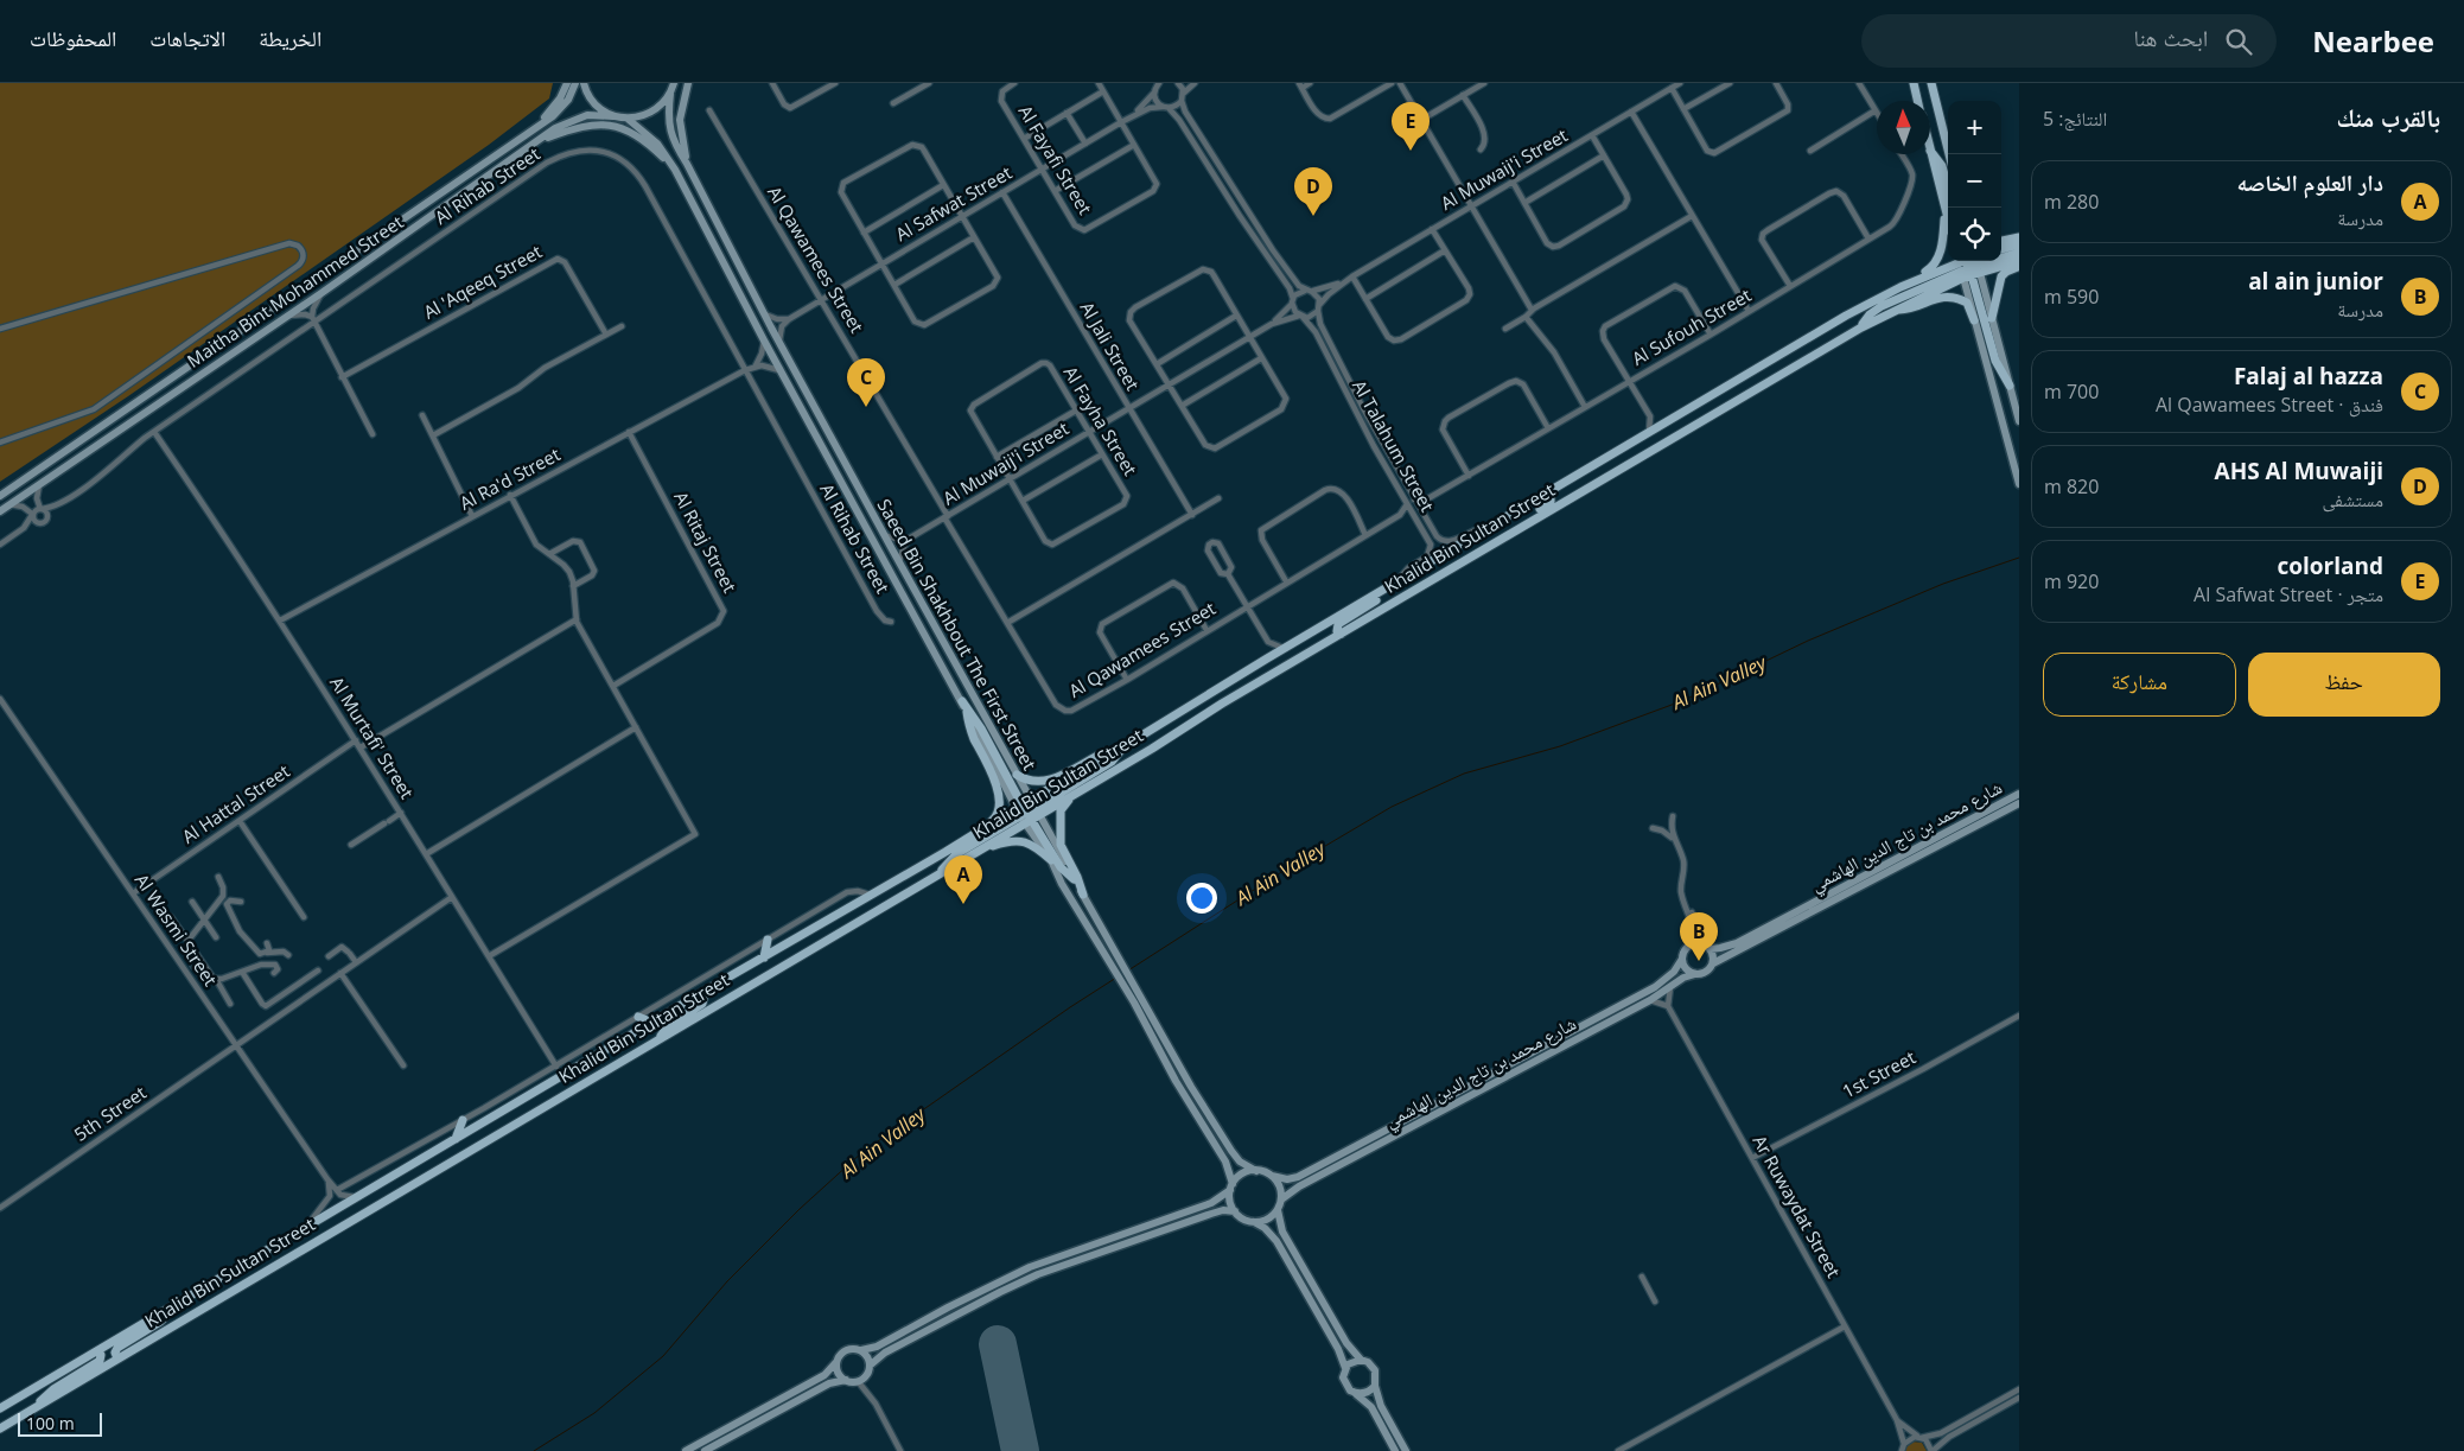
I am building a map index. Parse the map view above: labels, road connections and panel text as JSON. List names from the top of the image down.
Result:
{
  "streets": {
    "main road": [
      "Maitha Bint Mohammed Street",
      "Khalid Bin Sultan Street",
      "Saeed Bin Shakhbout The First Street",
      "شارع محمد بن تاج الدين الهاشمي"
    ],
    "street": [
      "Al Fayafi Street",
      "Al Muwaij'i Street",
      "Al Rihab Street",
      "Al Safwat Street",
      "Al Qawamees Street",
      "Al 'Aqeeq Street",
      "Al Sufouh Street",
      "Al Jali Street",
      "Al Fayha Street",
      "Al Talahum Street",
      "Al Ra'd Street",
      "Al Ritaj Street",
      "Al Murtafi' Street",
      "Al Hattal Street",
      "Al Wasmi Street",
      "1st Street",
      "5th Street",
      "Ar Ruwaydat Street"
    ]
  },
  "crossings": [
    ["Al Fayafi Street", "Al Safwat Street"],
    ["Al Muwaij'i Street", "Al Qawamees Street"],
    ["Al Muwaij'i Street", "Al Jali Street"],
    ["Al Muwaij'i Street", "Al Fayha Street"],
    ["Al Muwaij'i Street", "Al Talahum Street"],
    ["Al Rihab Street", "Al Ra'd Street"],
    ["Al Rihab Street", "Al Murtafi' Street"],
    ["Al Safwat Street", "Al Qawamees Street"],
    ["Al Safwat Street", "Al Jali Street"],
    ["Al Qawamees Street", "Al Talahum Street"],
    ["Maitha Bint Mohammed Street", "Saeed Bin Shakhbout The First Street"],
    ["Al Sufouh Street", "Al Talahum Street"],
    ["Al Talahum Street", "Khalid Bin Sultan Street"],
    ["Al Ra'd Street", "Al Ritaj Street"],
    ["Al Ra'd Street", "Al Murtafi' Street"],
    ["Khalid Bin Sultan Street", "Saeed Bin Shakhbout The First Street"],
    ["Khalid Bin Sultan Street", "Al Wasmi Street"],
    ["Saeed Bin Shakhbout The First Street", "شارع محمد بن تاج الدين الهاشمي"],
    ["Al Murtafi' Street", "Al Hattal Street"],
    ["Al Murtafi' Street", "5th Street"],
    ["Al Hattal Street", "Al Wasmi Street"],
    ["Al Wasmi Street", "5th Street"],
    ["1st Street", "Ar Ruwaydat Street"]
  ],
  "water": ["Al Ain Valley"],
  "scale_bar": "100 m",
  "north": "top",
  "page": {
    "header": "Nearbee",
    "search": "ابحث هنا",
    "nav": ["الخريطة", "الاتجاهات", "المحفوظات"],
    "heading": ["بالقرب منك", "النتائج: 5"],
    "map_buttons": ["+", "−"],
    "pins": [
      "E",
      "D",
      "C",
      "A",
      "B"
    ],
    "list": [
      {
        "mark": "A",
        "name": "دار العلوم الخاصه",
        "note": "مدرسة",
        "value": "280 m"
      },
      {
        "mark": "B",
        "name": "al ain junior",
        "note": "مدرسة",
        "value": "590 m"
      },
      {
        "mark": "C",
        "name": "Falaj al hazza",
        "note": "فندق · Al Qawamees Street",
        "value": "700 m"
      },
      {
        "mark": "D",
        "name": "AHS Al Muwaiji",
        "note": "مستشفى",
        "value": "820 m"
      },
      {
        "mark": "E",
        "name": "colorland",
        "note": "متجر · Al Safwat Street",
        "value": "920 m"
      }
    ],
    "buttons": ["حفظ", "مشاركة"],
    "scale": "100 m"
  }
}
